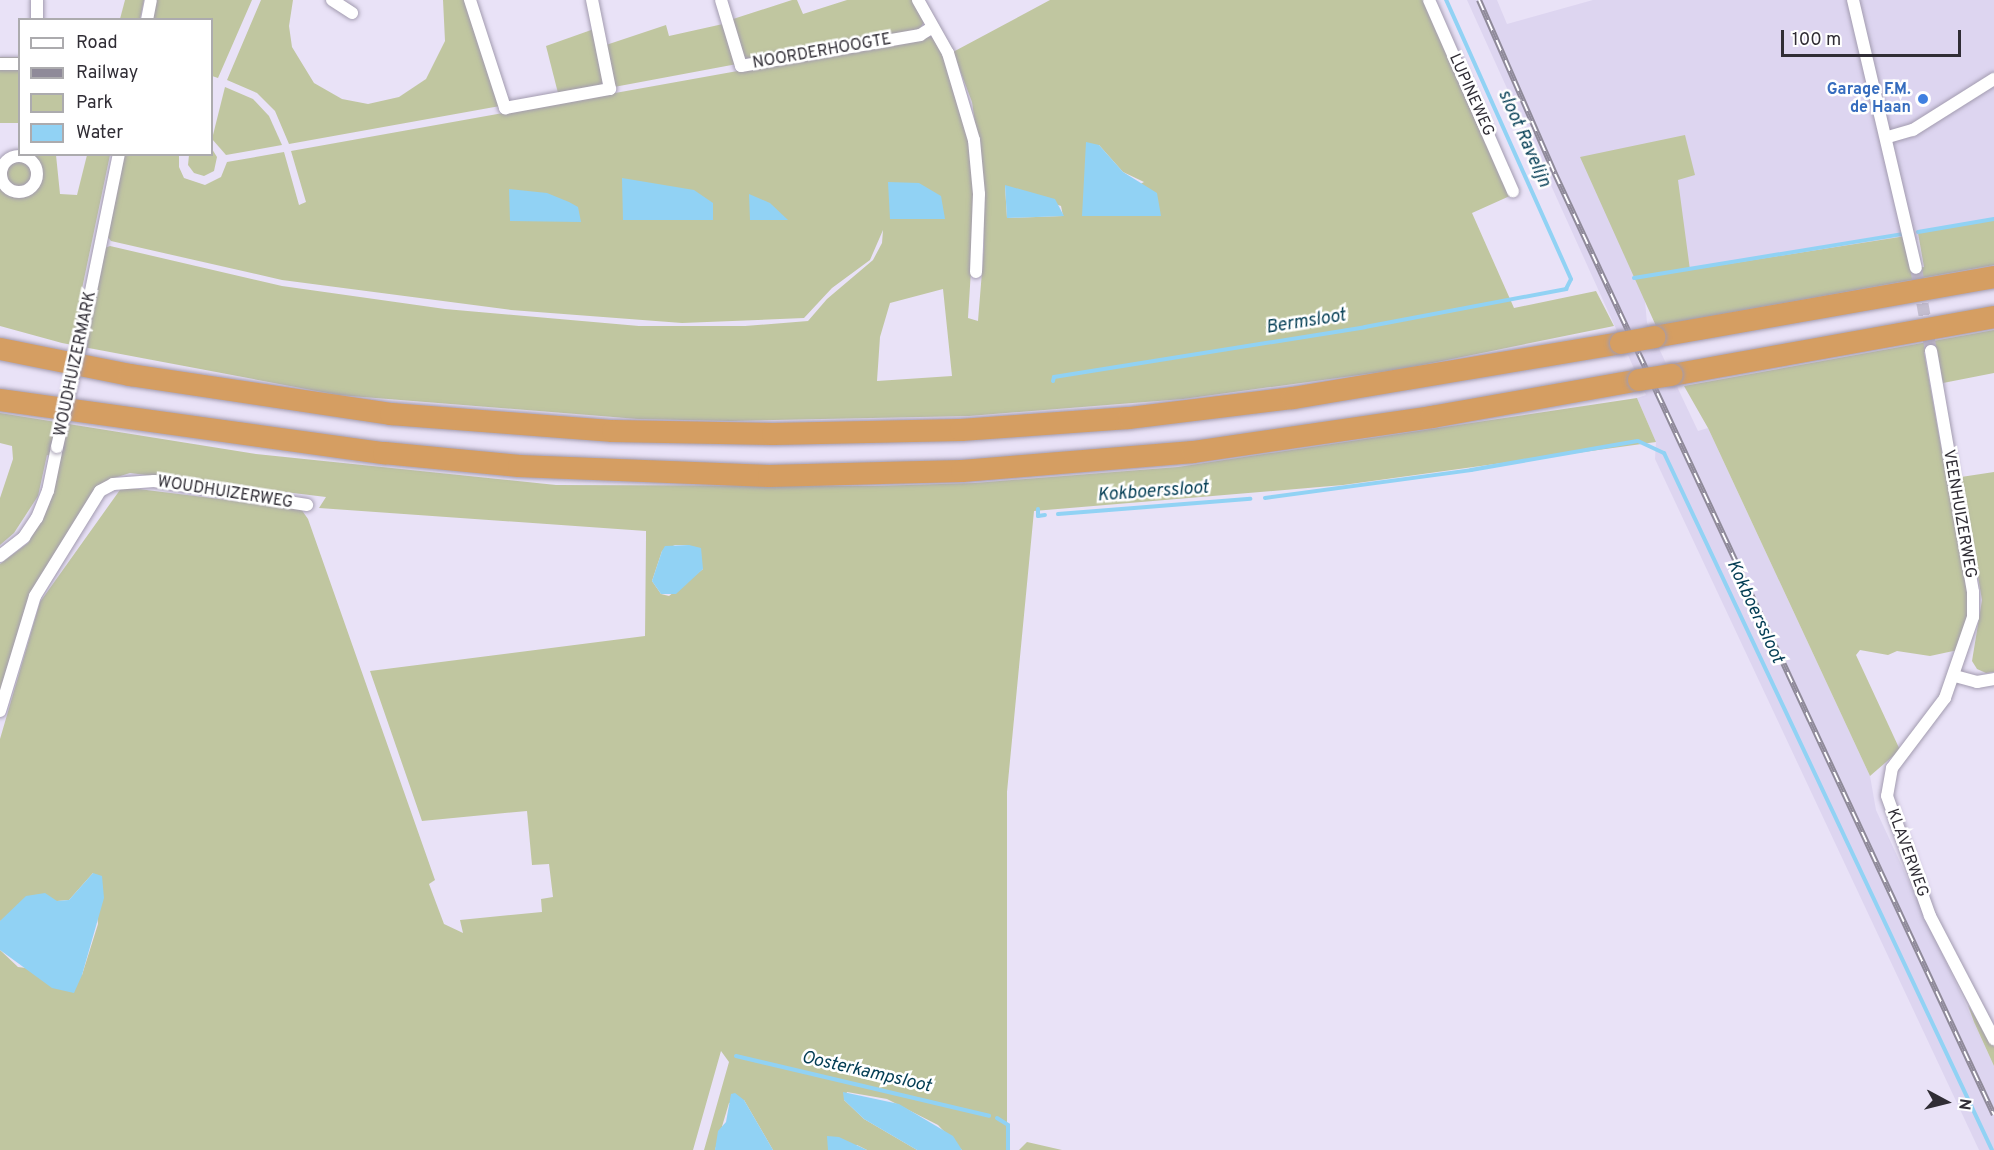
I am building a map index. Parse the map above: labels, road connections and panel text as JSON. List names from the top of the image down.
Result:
{
  "streets": {
    "street": [
      "NOORDERHOOGTE",
      "LUPINEWEG",
      "WOUDHUIZERMARK",
      "WOUDHUIZERWEG",
      "VEENHUIZERWEG",
      "KLAVERWEG"
    ]
  },
  "crossings": [
    ["VEENHUIZERWEG", "KLAVERWEG"]
  ],
  "water": [
    "sloot Ravelijn",
    "Bermsloot",
    "Kokboerssloot",
    "Oosterkampsloot"
  ],
  "places": ["Garage F.M. de Haan"],
  "legend": [
    "Road",
    "Railway",
    "Park",
    "Water"
  ],
  "scale_bar": "100 m",
  "north": "right"
}
